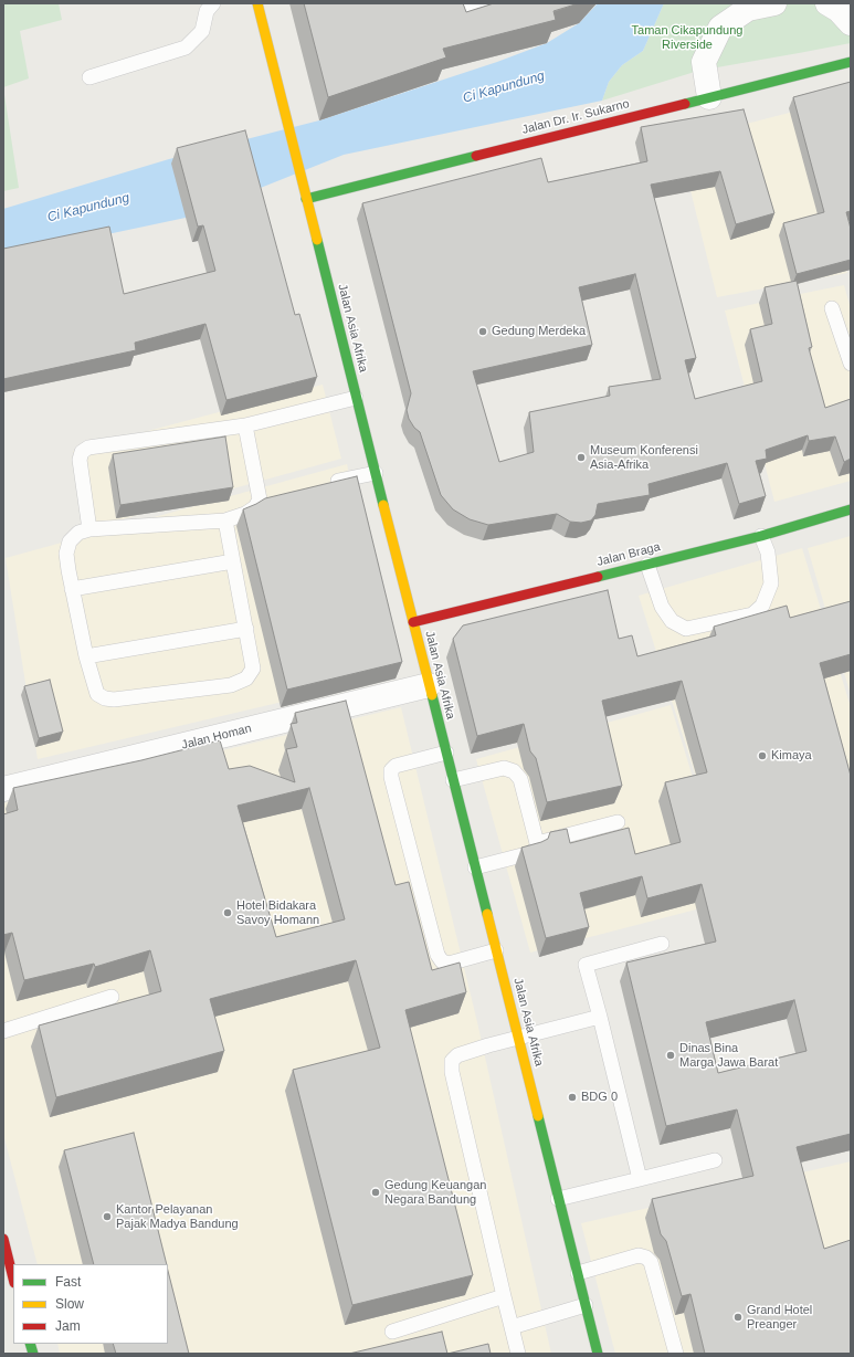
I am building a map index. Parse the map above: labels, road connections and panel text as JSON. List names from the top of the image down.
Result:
{
  "streets": {
    "main road": ["Jalan Dr. Ir. Sukarno", "Jalan Asia Afrika", "Jalan Braga"],
    "street": ["Jalan Homan"]
  },
  "crossings": [
    ["Jalan Dr. Ir. Sukarno", "Jalan Asia Afrika"],
    ["Jalan Asia Afrika", "Jalan Braga"],
    ["Jalan Asia Afrika", "Jalan Homan"]
  ],
  "water": ["Ci Kapundung"],
  "parks": ["Taman Cikapundung Riverside"],
  "places": [
    "Gedung Merdeka",
    "Museum Konferensi Asia-Afrika",
    "Kimaya",
    "Hotel Bidakara Savoy Homann",
    "Dinas Bina Marga Jawa Barat",
    "BDG 0",
    "Gedung Keuangan Negara Bandung",
    "Kantor Pelayanan Pajak Madya Bandung",
    "Grand Hotel Preanger"
  ],
  "legend": ["Fast", "Slow", "Jam"]
}
